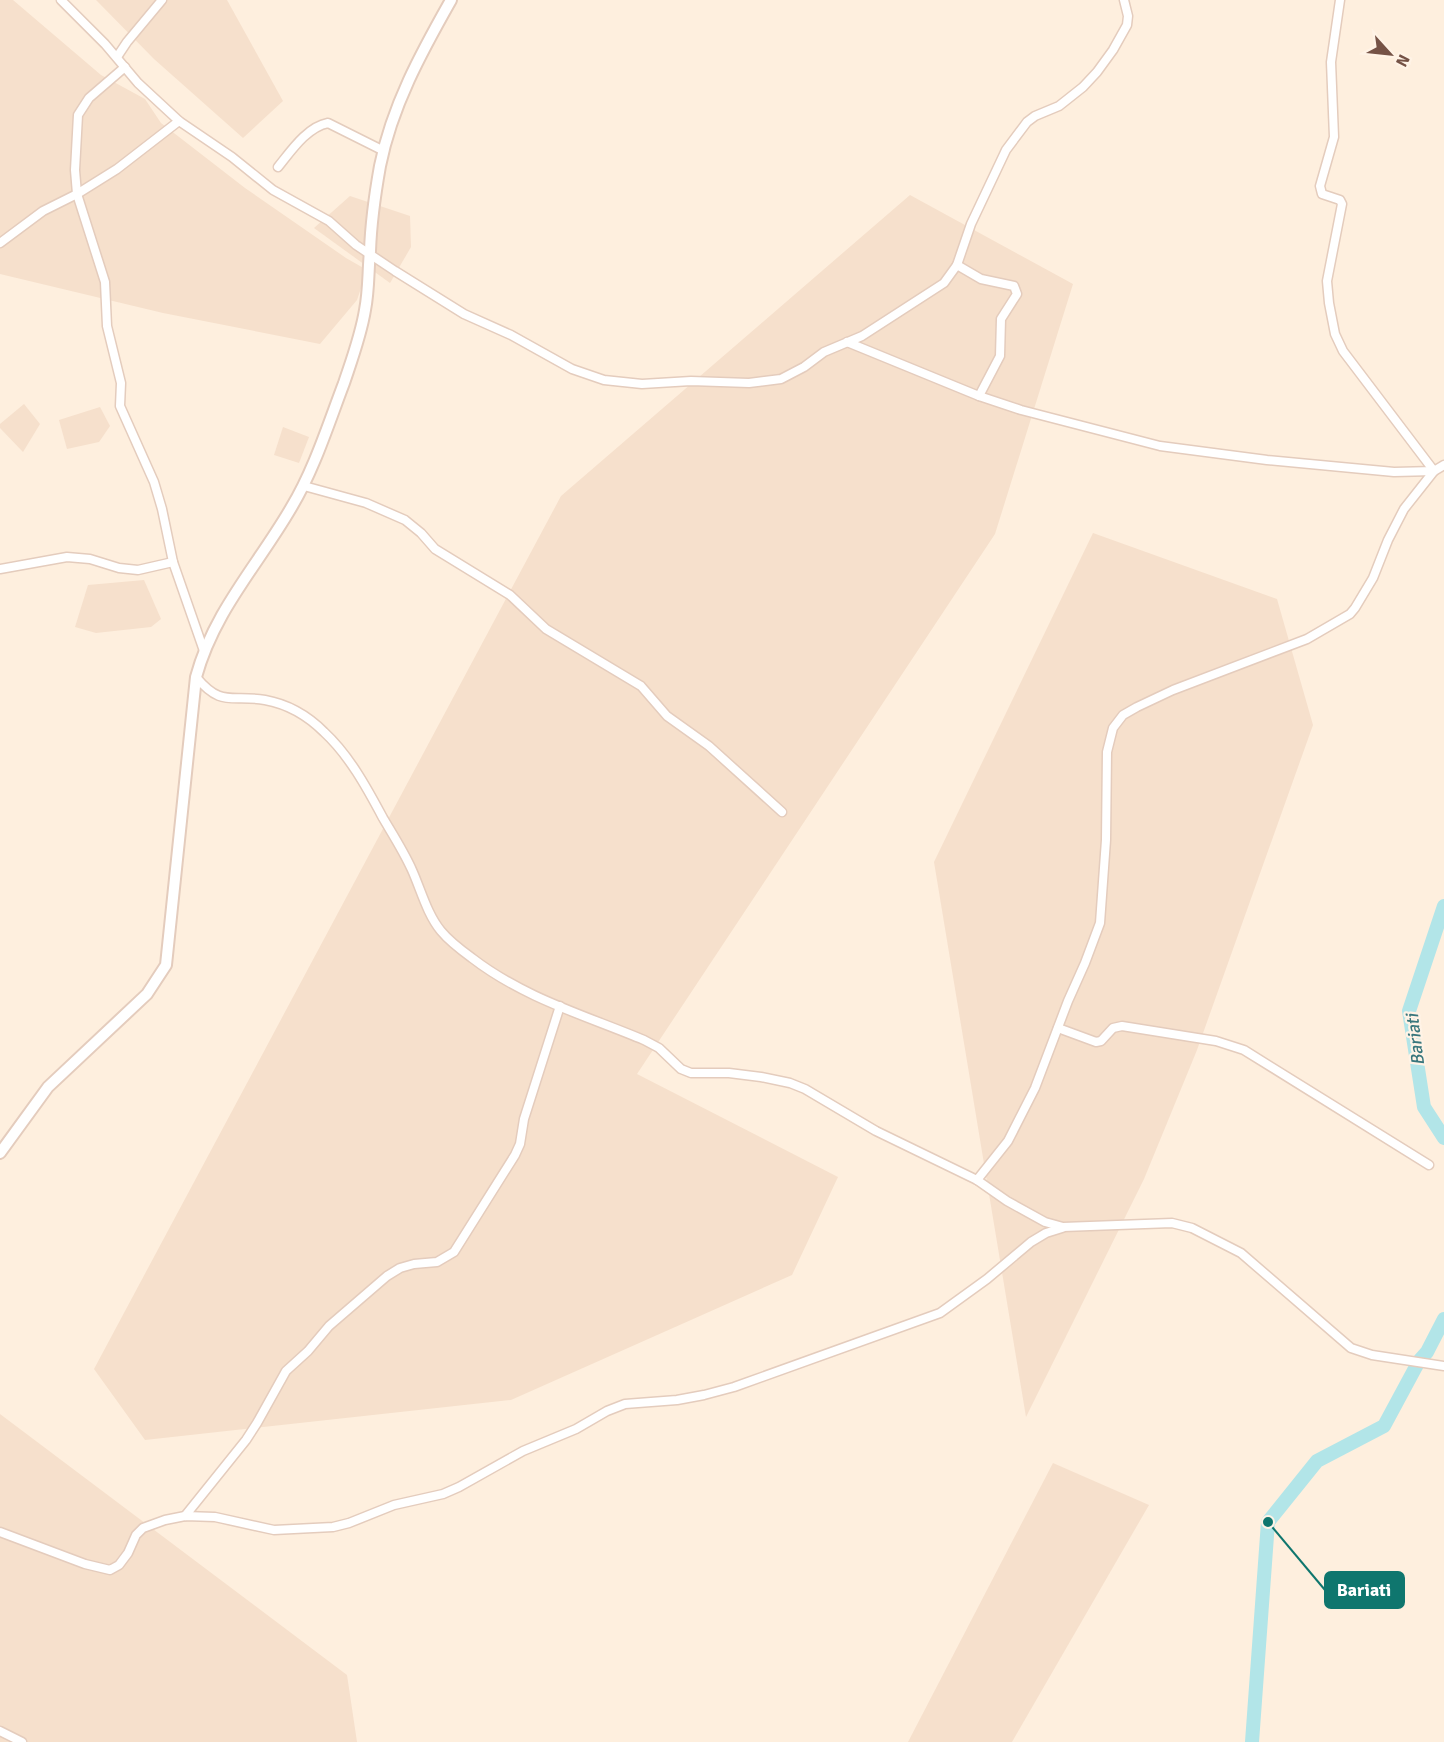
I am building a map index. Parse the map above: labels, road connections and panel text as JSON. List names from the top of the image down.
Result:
{
  "water": ["Bariati"],
  "places": ["Bariati"],
  "north": "bottom right"
}
